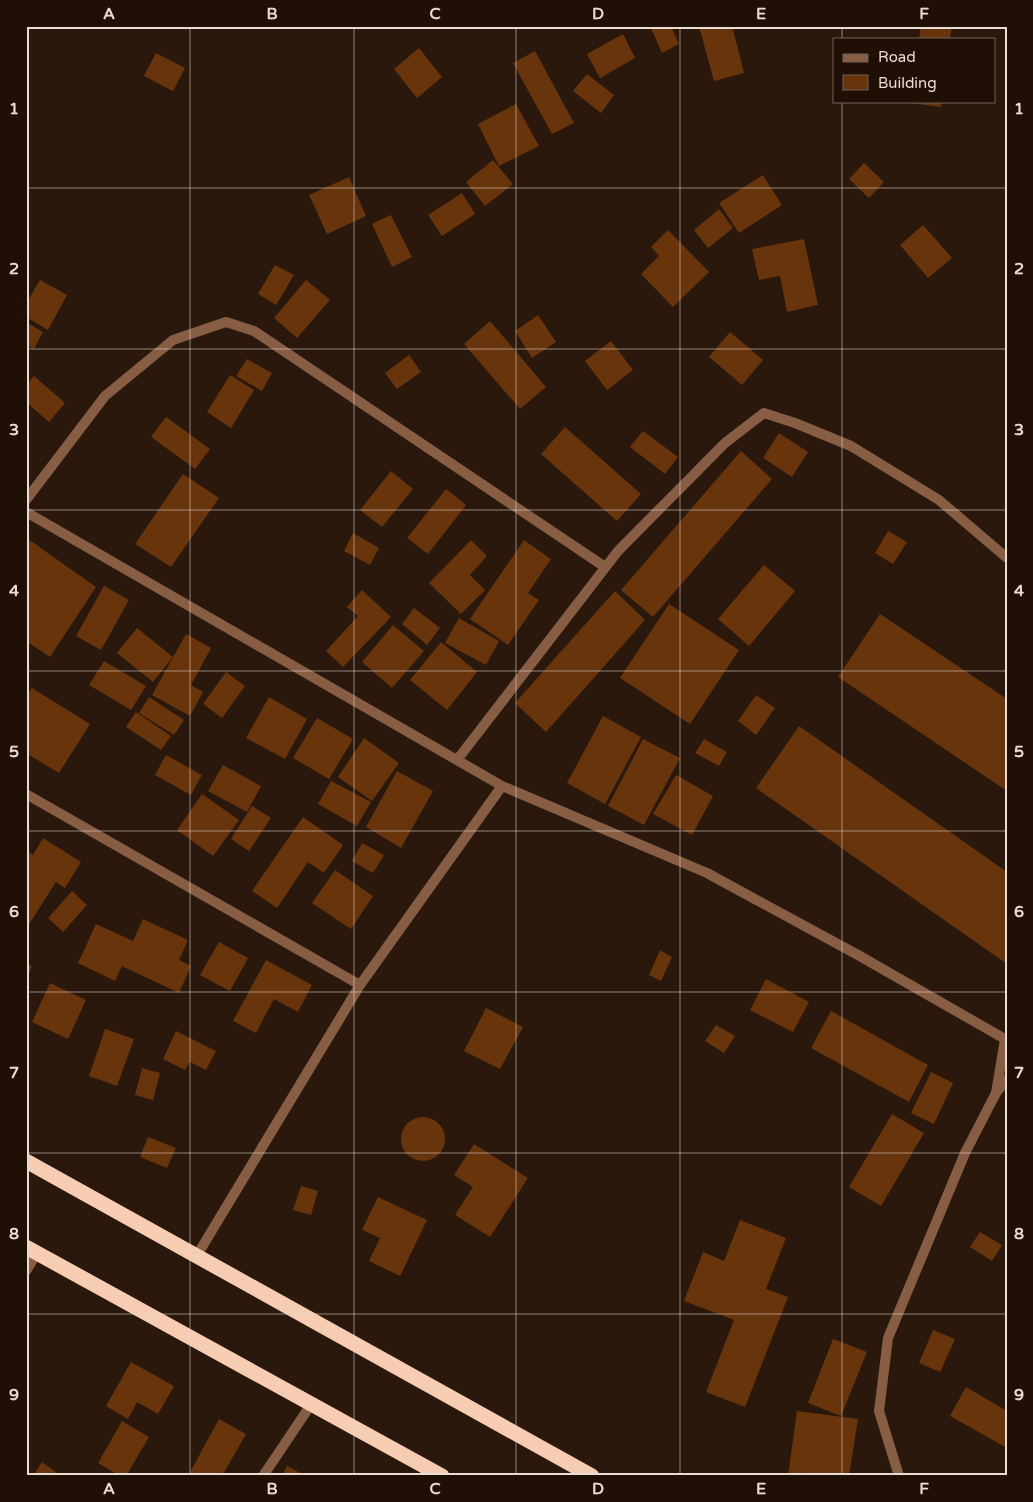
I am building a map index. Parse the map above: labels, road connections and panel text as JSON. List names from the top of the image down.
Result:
{
  "legend": ["Road", "Building"],
  "grid": {
    "columns": [
      "A",
      "B",
      "C",
      "D",
      "E",
      "F"
    ],
    "rows": [
      "1",
      "2",
      "3",
      "4",
      "5",
      "6",
      "7",
      "8",
      "9"
    ]
  }
}
